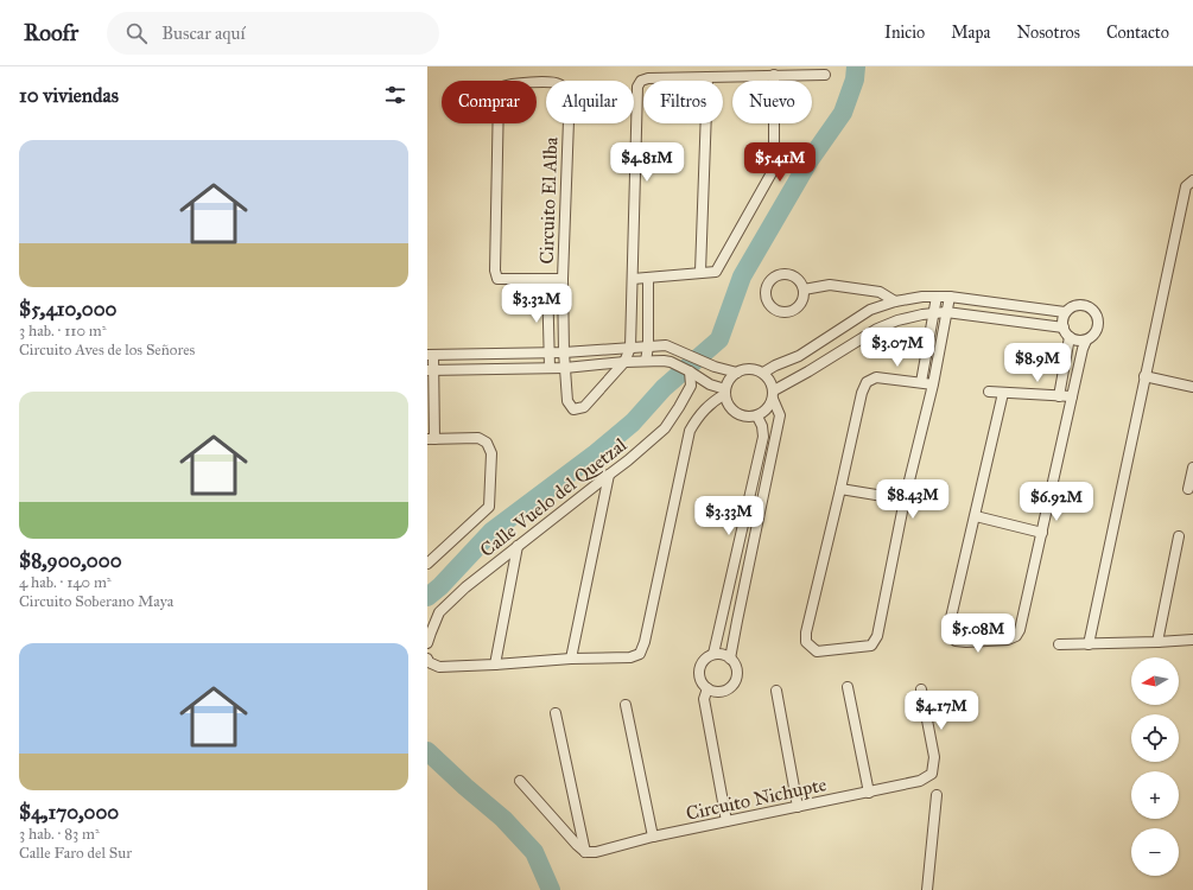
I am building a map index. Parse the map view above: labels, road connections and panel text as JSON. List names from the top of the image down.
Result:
{
  "streets": {
    "street": ["Circuito El Alba", "Calle Vuelo del Quetzal", "Circuito Nichupte"]
  },
  "north": "left",
  "page": {
    "header": "Roofr",
    "search": "Buscar aquí",
    "nav": [
      "Inicio",
      "Mapa",
      "Nosotros",
      "Contacto"
    ],
    "heading": "10 viviendas",
    "chip": [
      "Comprar",
      "Alquilar",
      "Filtros",
      "Nuevo"
    ],
    "list": [
      {
        "name": "$5,410,000",
        "note": "3 hab. · 110 m² · Circuito Aves de los Señores"
      },
      {
        "name": "$8,900,000",
        "note": "4 hab. · 140 m² · Circuito Soberano Maya"
      },
      {
        "name": "$4,170,000",
        "note": "3 hab. · 83 m² · Calle Faro del Sur"
      }
    ],
    "price": [
      "$4.81M",
      "$5.41M",
      "$3.32M",
      "$3.07M",
      "$8.9M",
      "$8.43M",
      "$6.92M",
      "$3.33M",
      "$5.08M",
      "$4.17M"
    ],
    "map_buttons": ["+", "−"]
  }
}
